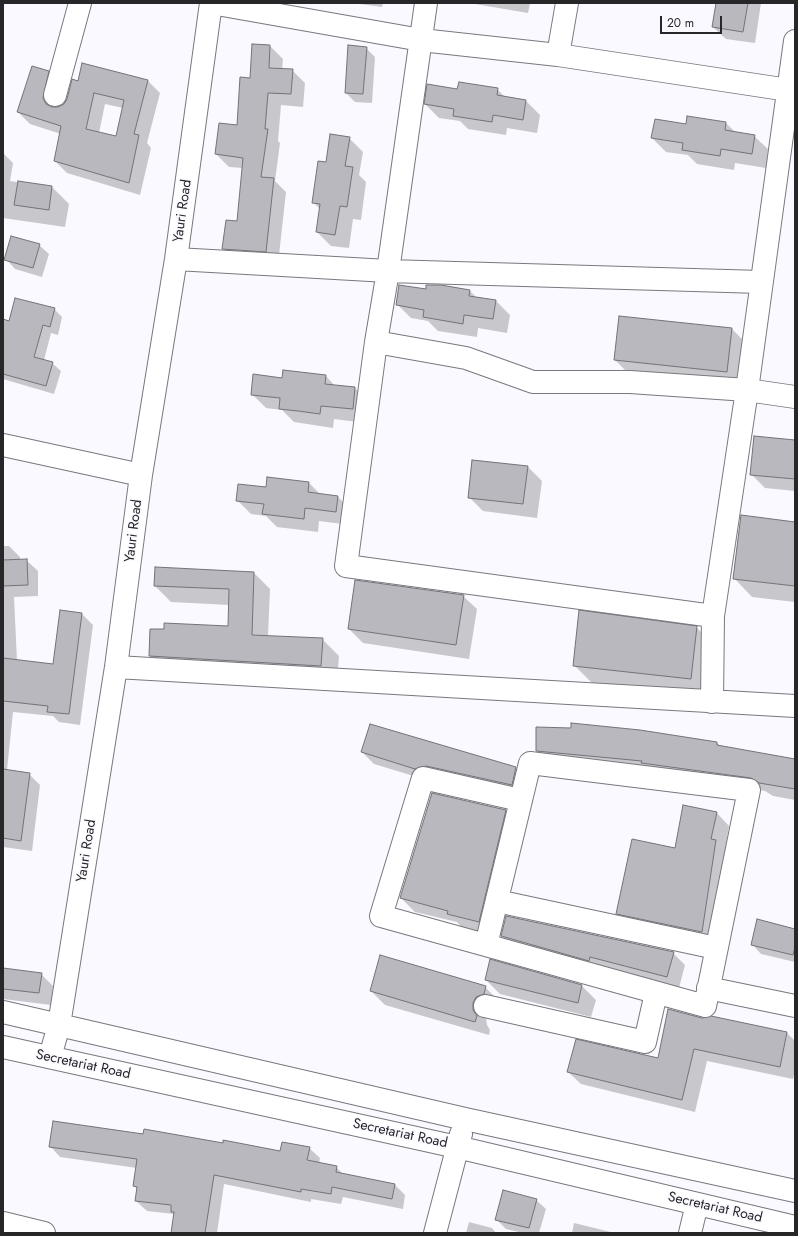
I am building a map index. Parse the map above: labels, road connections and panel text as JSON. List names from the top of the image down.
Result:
{
  "streets": {
    "street": ["Yauri Road", "Secretariat Road"]
  },
  "crossings": [
    ["Yauri Road", "Secretariat Road"]
  ],
  "scale_bar": "20 m"
}
